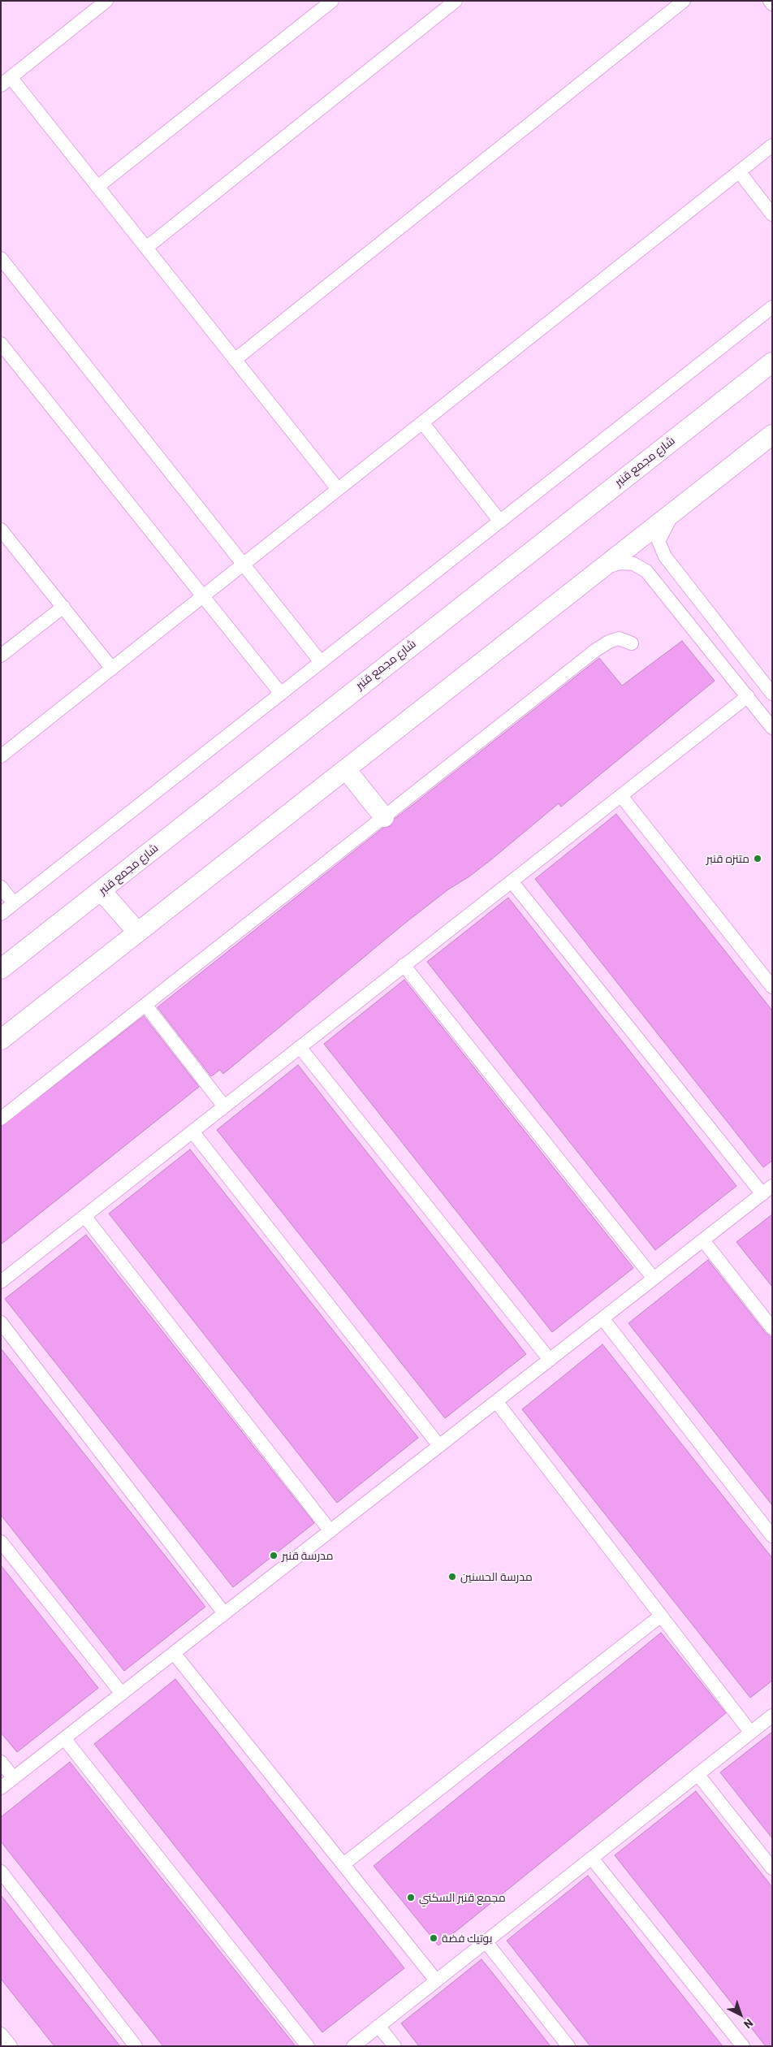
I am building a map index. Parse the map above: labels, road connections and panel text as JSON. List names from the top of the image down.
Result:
{
  "streets": {
    "main road": ["شارع مجمع قنبر"]
  },
  "places": [
    "متنزه قنبر",
    "مدرسة قنبر",
    "مدرسة الحسنين",
    "مجمع قنبر السكني",
    "بوتيك فضة"
  ],
  "north": "bottom right"
}
